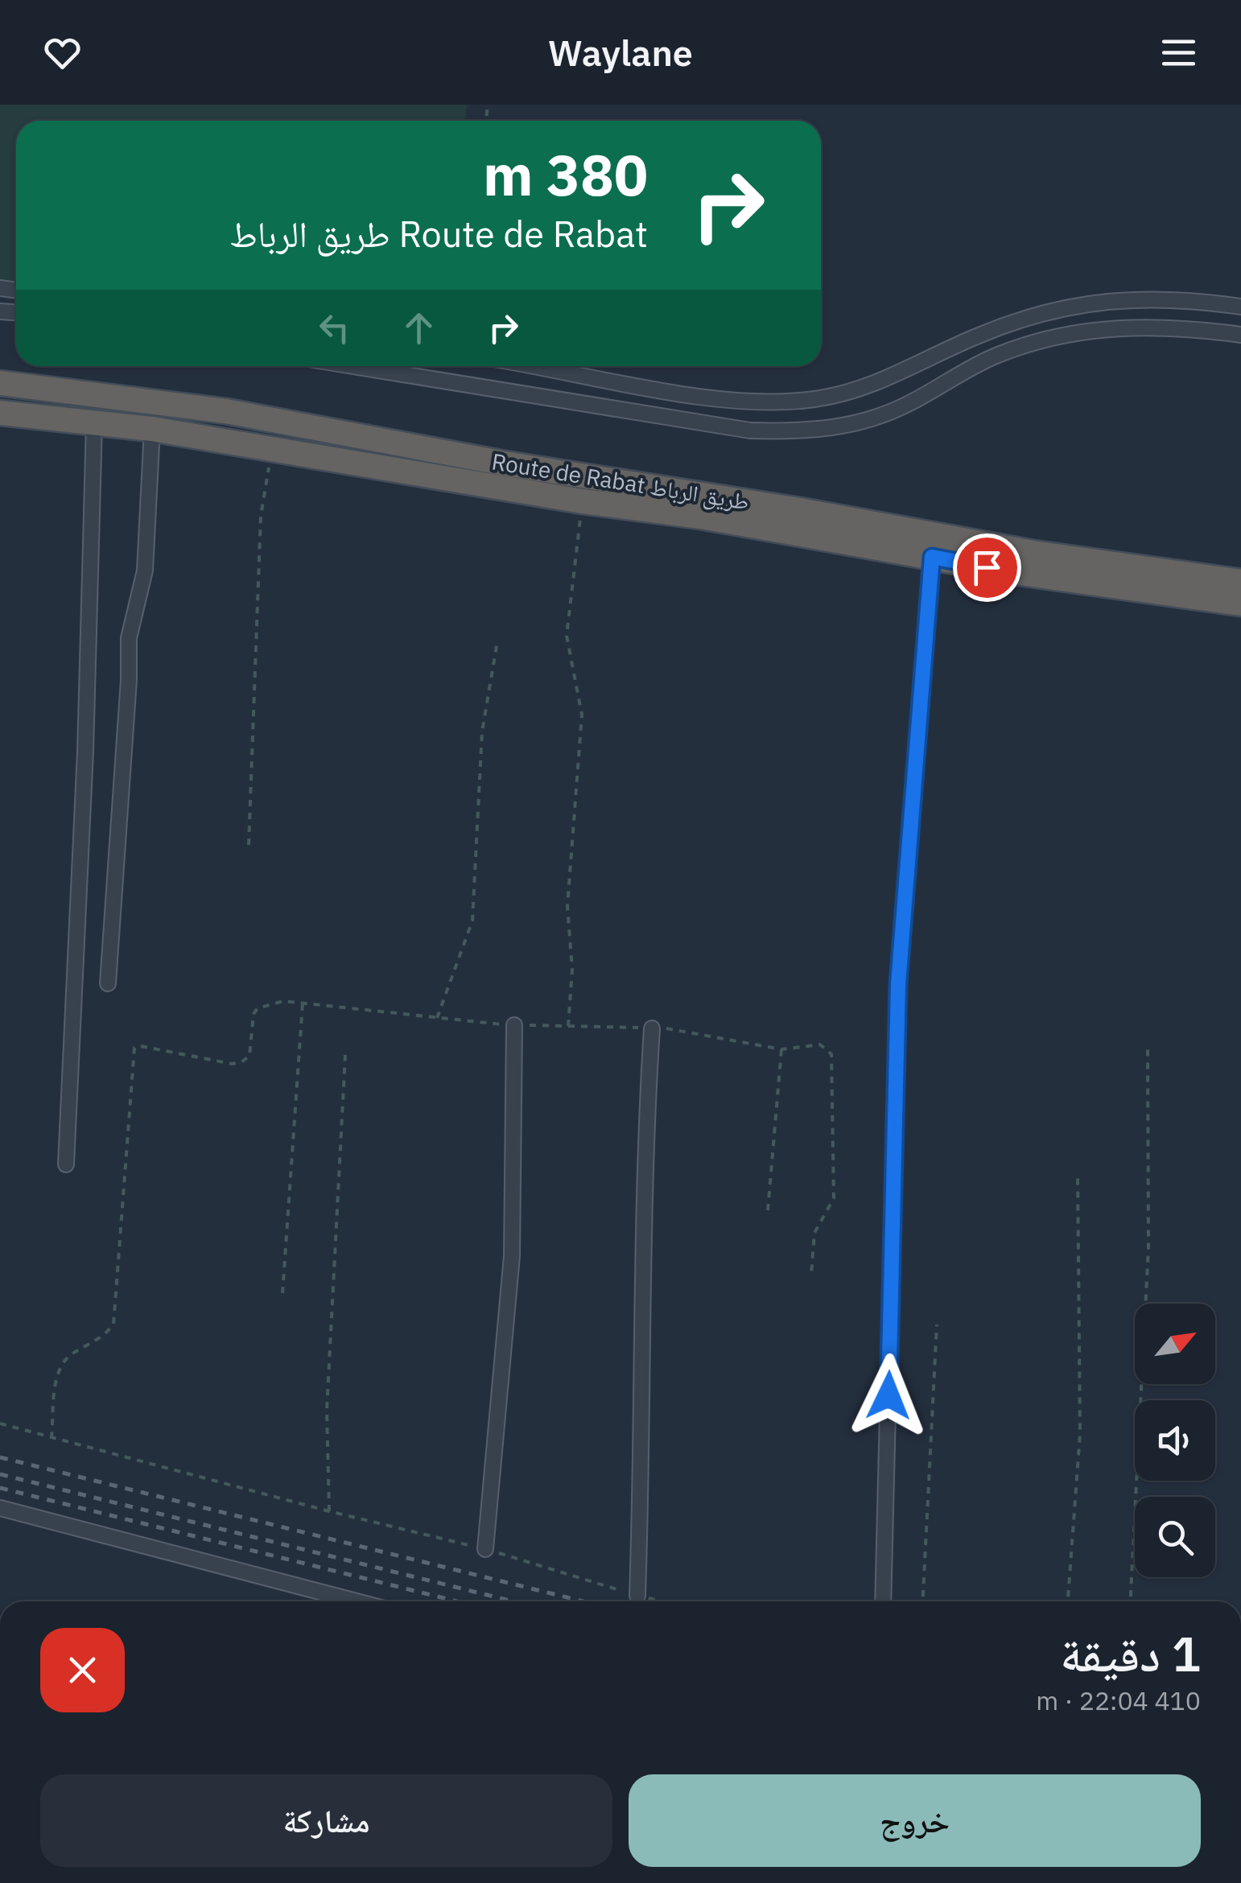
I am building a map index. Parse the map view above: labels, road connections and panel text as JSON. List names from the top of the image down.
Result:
{
  "streets": {
    "highway": ["Route de Rabat طريق الرباط"]
  },
  "north": "top right",
  "page": {
    "header": "Waylane",
    "turn": ["380 m", "Route de Rabat طريق الرباط"],
    "heading": ["1 دقيقة", "410 m · 22:04"],
    "buttons": ["خروج", "مشاركة"]
  }
}
